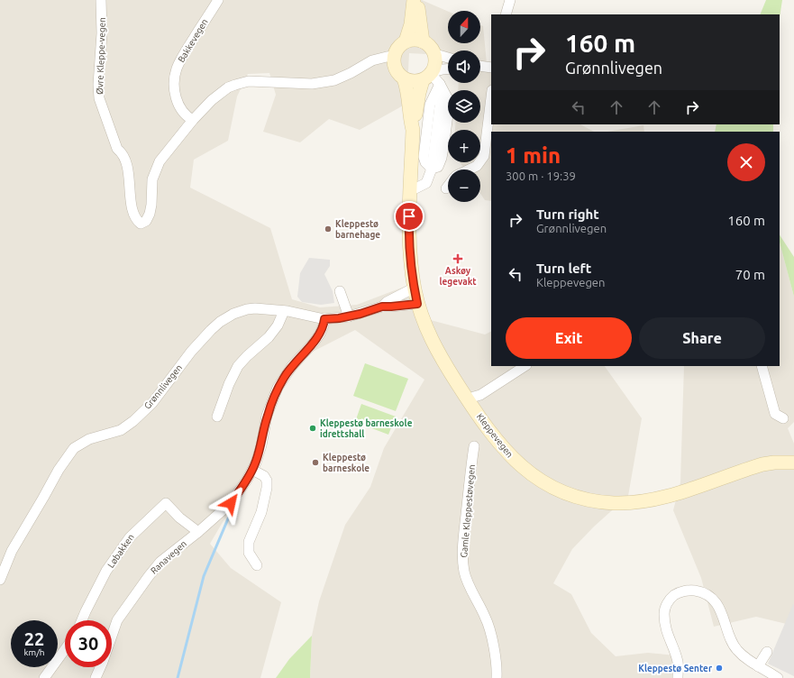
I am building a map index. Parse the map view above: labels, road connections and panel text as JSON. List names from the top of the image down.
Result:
{
  "streets": {
    "main road": ["Kleppevegen"],
    "street": [
      "Bakkevegen",
      "Øvre Kleppe-vegen",
      "Grønnlivegen",
      "Gamle Kleppestøvegen",
      "Løbakken",
      "Ranavegen"
    ]
  },
  "crossings": [
    ["Bakkevegen", "Øvre Kleppe-vegen"],
    ["Øvre Kleppe-vegen", "Kleppevegen"],
    ["Grønnlivegen", "Kleppevegen"],
    ["Grønnlivegen", "Ranavegen"],
    ["Løbakken", "Ranavegen"]
  ],
  "places": {
    "other": [
      "Kleppestø barnehage",
      "Kleppestø barneskole idrettshall",
      "Kleppestø barneskole",
      "Kleppestø Senter"
    ],
    "health": ["Askøy legevakt"]
  },
  "north": "top",
  "page": {
    "map_buttons": ["+", "−"],
    "turn": ["160 m", "Grønnlivegen"],
    "heading": ["1 min", "300 m · 19:39"],
    "list": [
      {
        "name": "Turn right",
        "note": "Grønnlivegen",
        "value": "160 m"
      },
      {
        "name": "Turn left",
        "note": "Kleppevegen",
        "value": "70 m"
      }
    ],
    "buttons": ["Exit", "Share"],
    "speed": "22 km/h",
    "limit": "30"
  }
}
